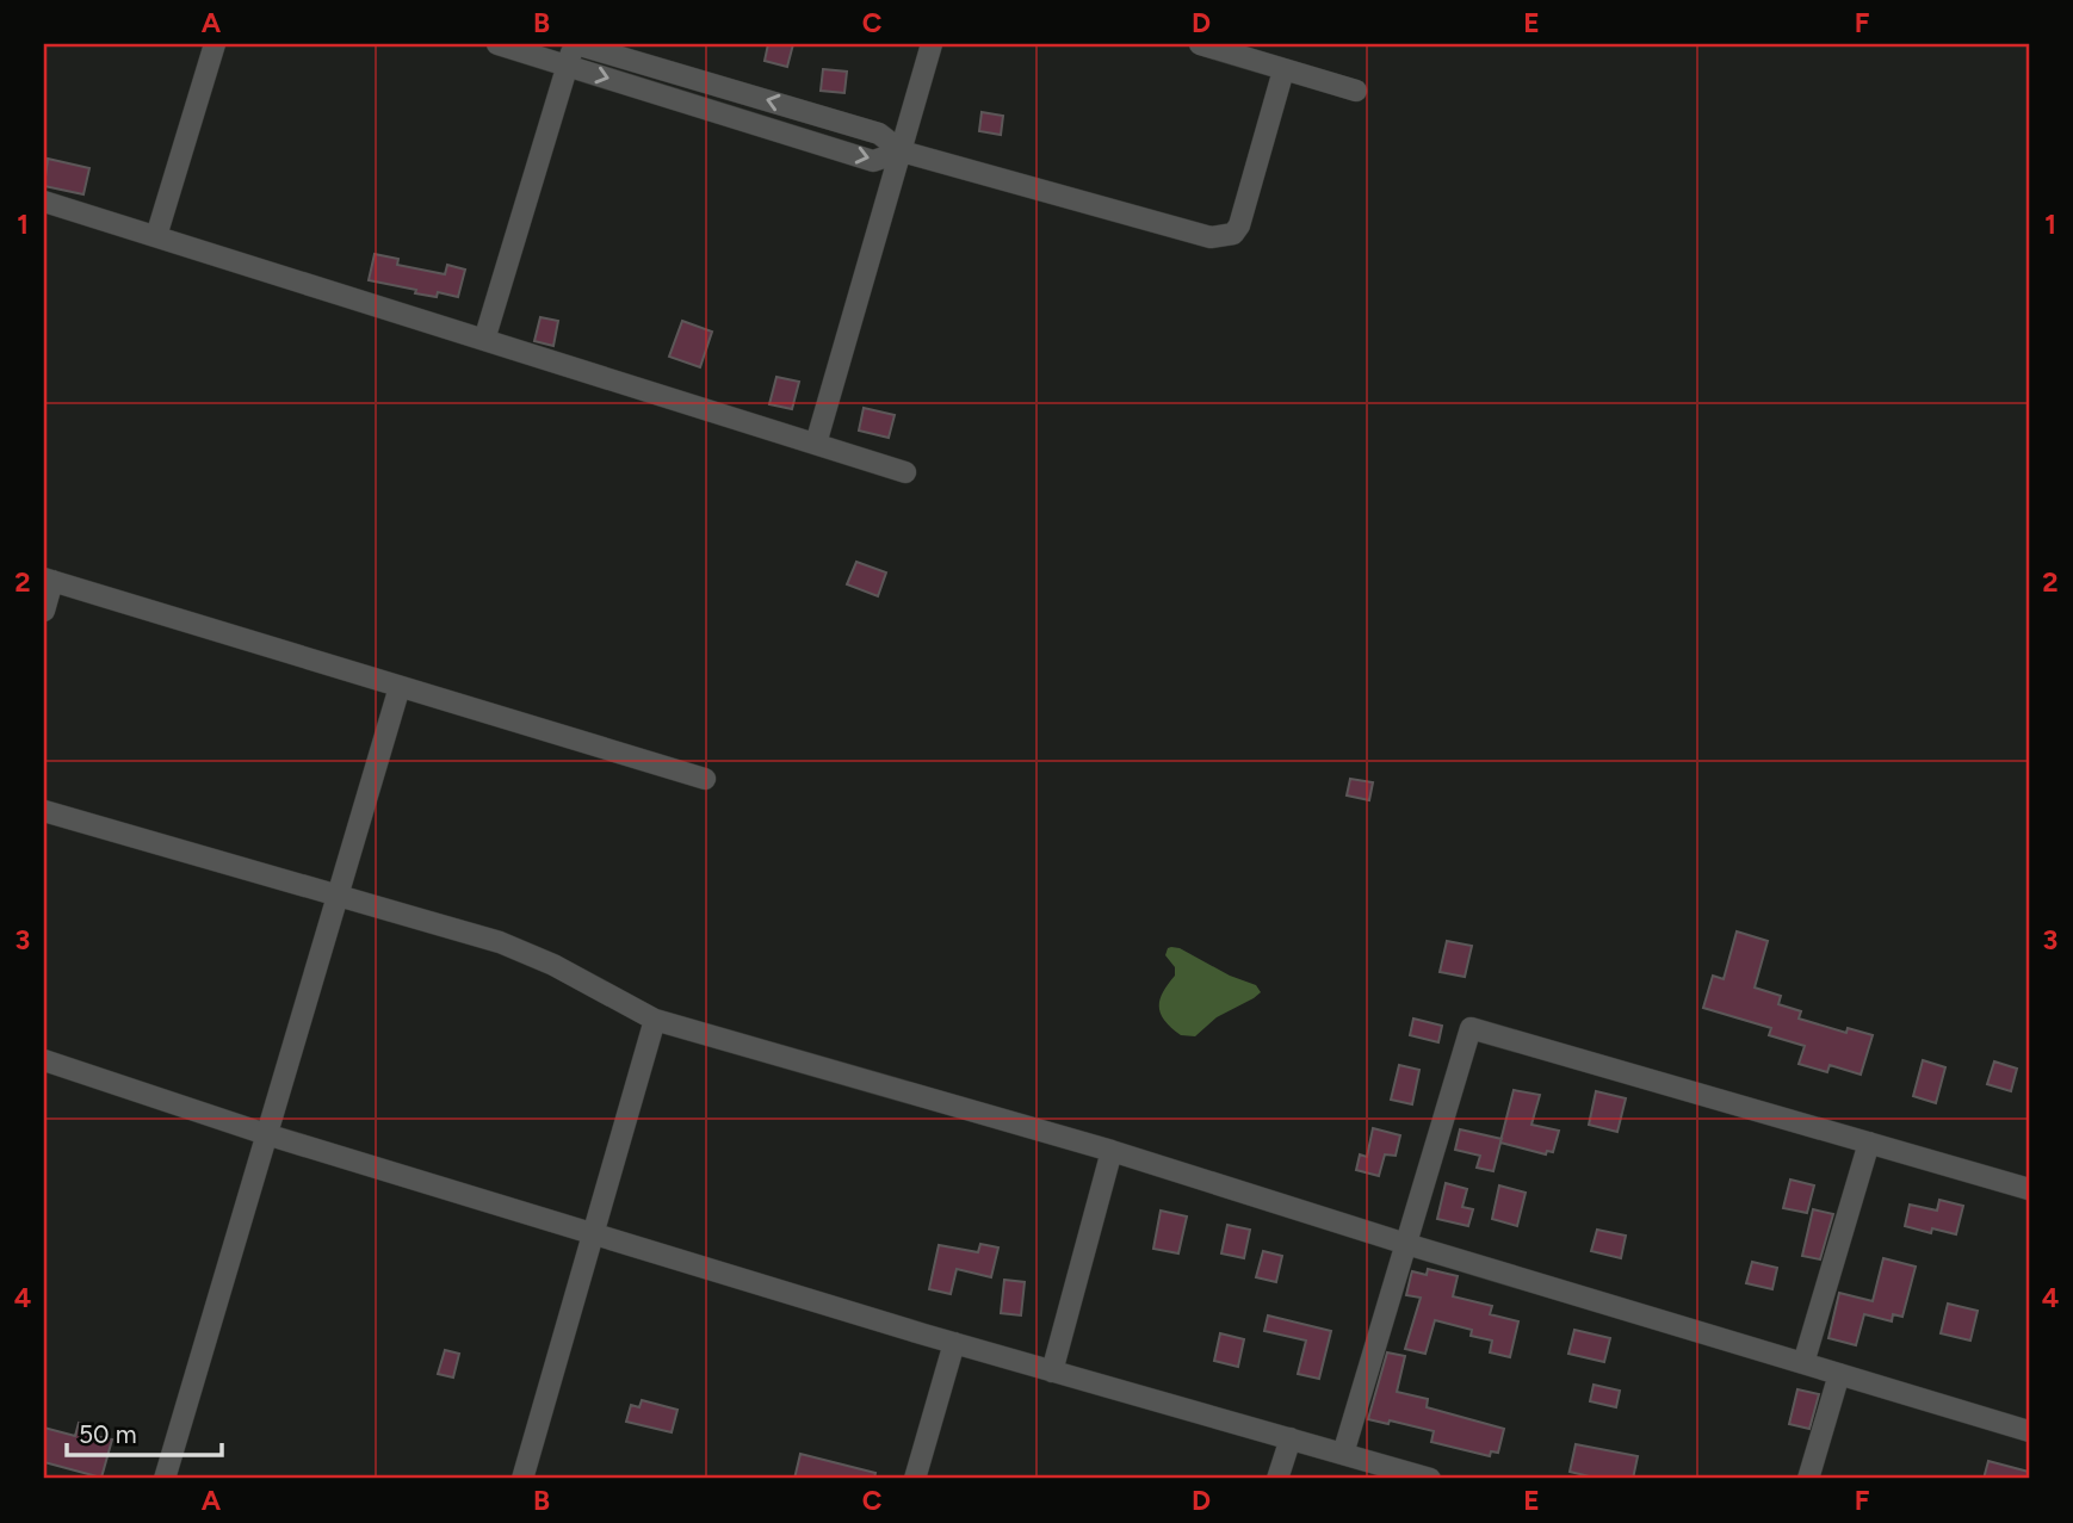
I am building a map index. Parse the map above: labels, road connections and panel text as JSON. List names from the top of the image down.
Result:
{
  "scale_bar": "50 m",
  "grid": {
    "columns": [
      "A",
      "B",
      "C",
      "D",
      "E",
      "F"
    ],
    "rows": [
      "1",
      "2",
      "3",
      "4"
    ]
  }
}
